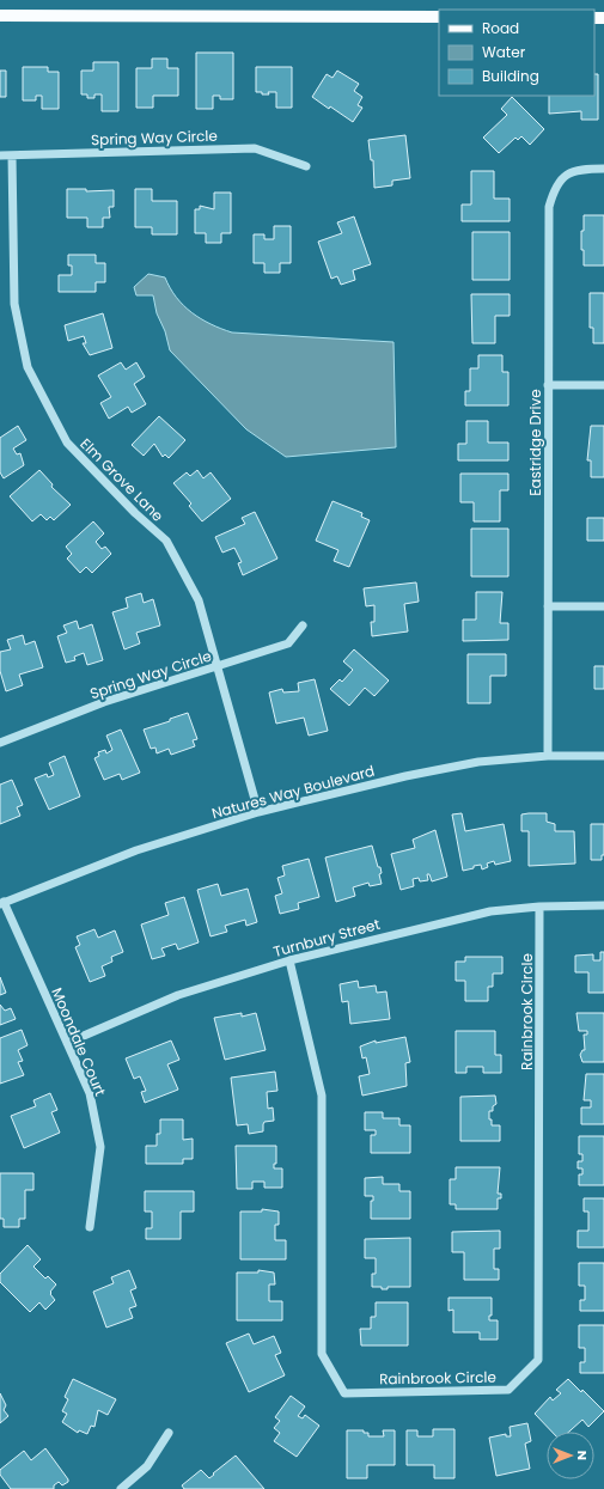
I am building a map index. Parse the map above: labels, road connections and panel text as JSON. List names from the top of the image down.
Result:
{
  "streets": {
    "street": [
      "Spring Way Circle",
      "Eastridge Drive",
      "Elm Grove Lane",
      "Natures Way Boulevard",
      "Turnbury Street",
      "Rainbrook Circle",
      "Moondale Court"
    ]
  },
  "crossings": [
    ["Spring Way Circle", "Elm Grove Lane"],
    ["Eastridge Drive", "Natures Way Boulevard"],
    ["Elm Grove Lane", "Natures Way Boulevard"],
    ["Natures Way Boulevard", "Moondale Court"],
    ["Turnbury Street", "Rainbrook Circle"],
    ["Turnbury Street", "Moondale Court"]
  ],
  "legend": ["Road", "Water", "Building"],
  "north": "right"
}
